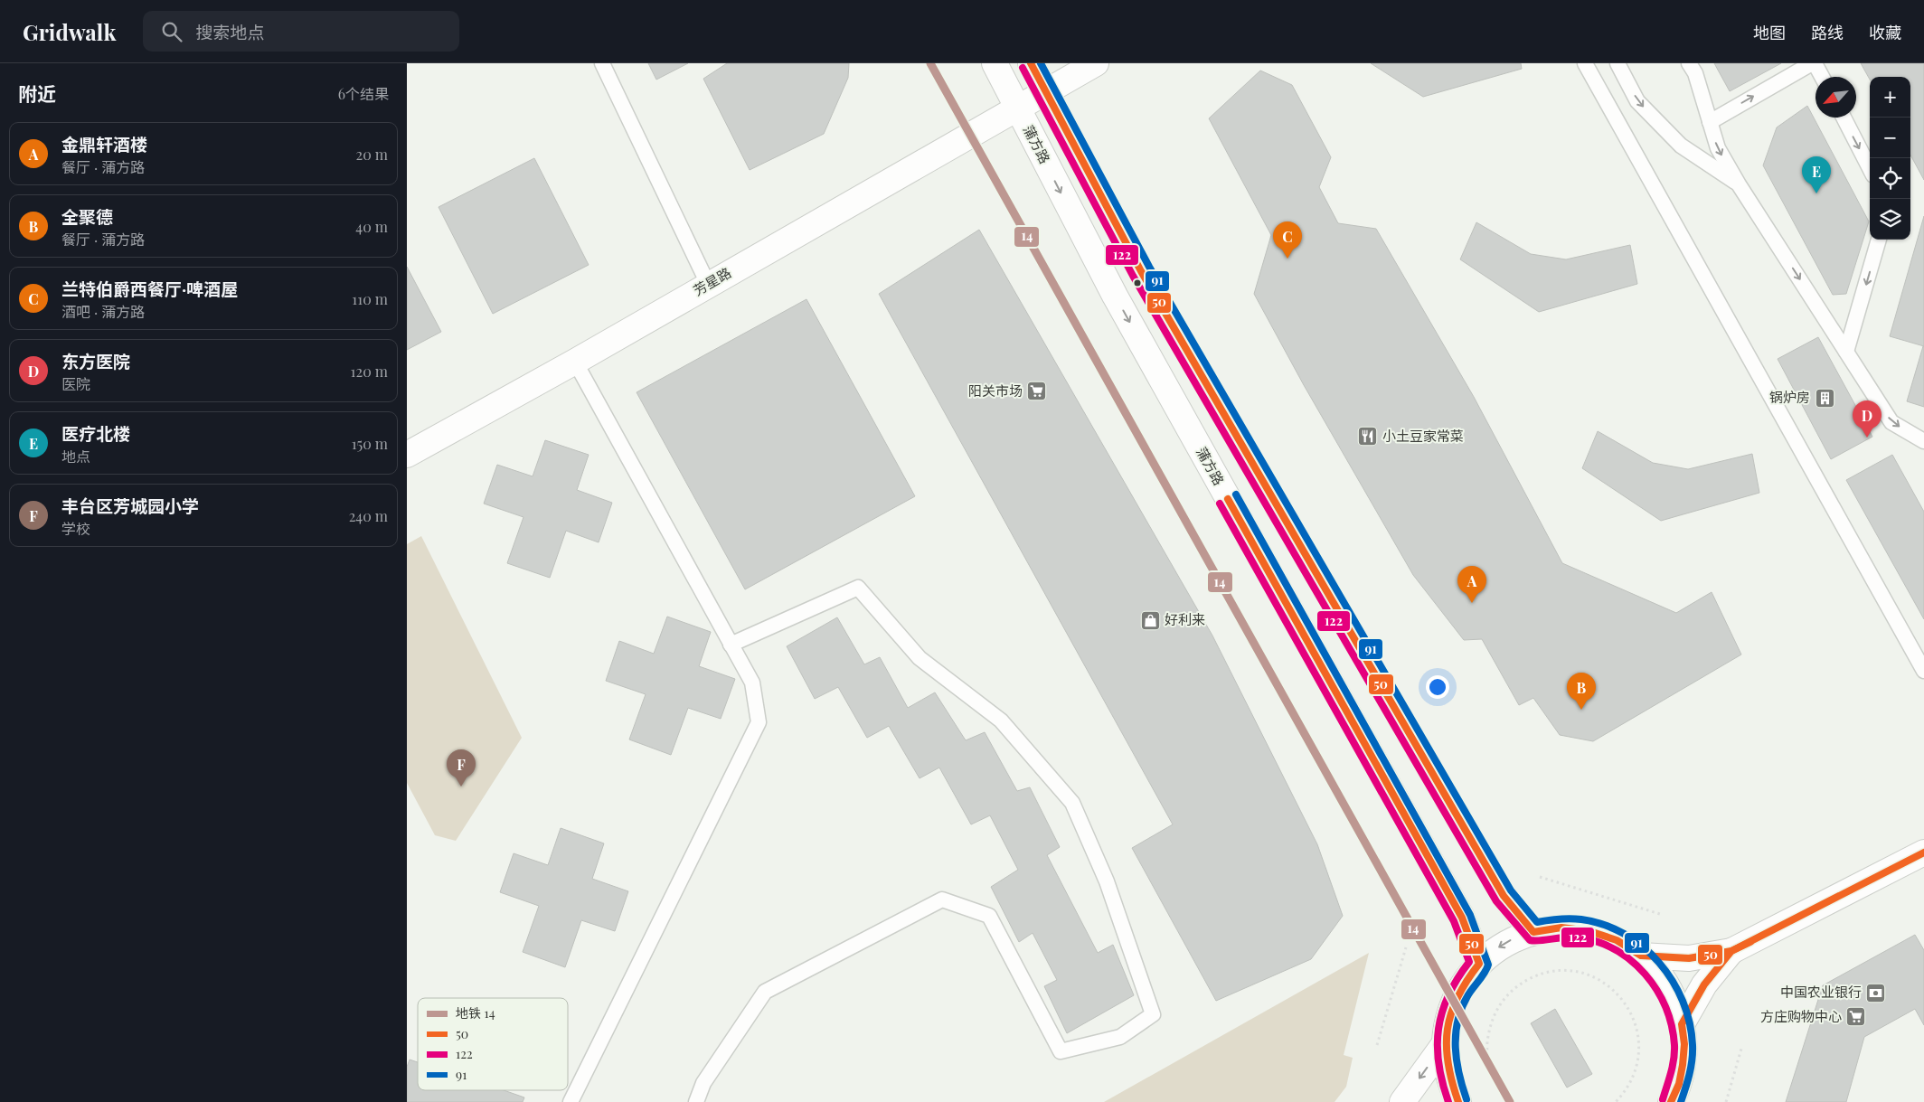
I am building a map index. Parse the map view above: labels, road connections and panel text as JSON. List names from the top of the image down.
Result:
{
  "streets": {
    "street": ["蒲方路", "芳星路"]
  },
  "crossings": [
    ["蒲方路", "芳星路"]
  ],
  "places": {
    "supermarket": ["阳关市场", "方庄购物中心"],
    "building": ["锅炉房"],
    "restaurant": ["小土豆家常菜"],
    "shop": ["好利来"],
    "bank": ["中国农业银行"]
  },
  "lines": [
    "metro line 14",
    "transit line 50",
    "transit line 91",
    "transit line 122"
  ],
  "legend": [
    "地铁 14",
    "50",
    "122",
    "91"
  ],
  "north": "bottom left",
  "page": {
    "header": "Gridwalk",
    "search": "搜索地点",
    "nav": ["地图", "路线", "收藏"],
    "heading": ["附近", "6个结果"],
    "map_buttons": ["+", "−"],
    "list": [
      {
        "mark": "A",
        "name": "金鼎轩酒楼",
        "note": "餐厅 · 蒲方路",
        "value": "20 m"
      },
      {
        "mark": "B",
        "name": "全聚德",
        "note": "餐厅 · 蒲方路",
        "value": "40 m"
      },
      {
        "mark": "C",
        "name": "兰特伯爵西餐厅·啤酒屋",
        "note": "酒吧 · 蒲方路",
        "value": "110 m"
      },
      {
        "mark": "D",
        "name": "东方医院",
        "note": "医院",
        "value": "120 m"
      },
      {
        "mark": "E",
        "name": "医疗北楼",
        "note": "地点",
        "value": "150 m"
      },
      {
        "mark": "F",
        "name": "丰台区芳城园小学",
        "note": "学校",
        "value": "240 m"
      }
    ],
    "pins": [
      "E",
      "C",
      "D",
      "A",
      "B",
      "F"
    ]
  }
}
